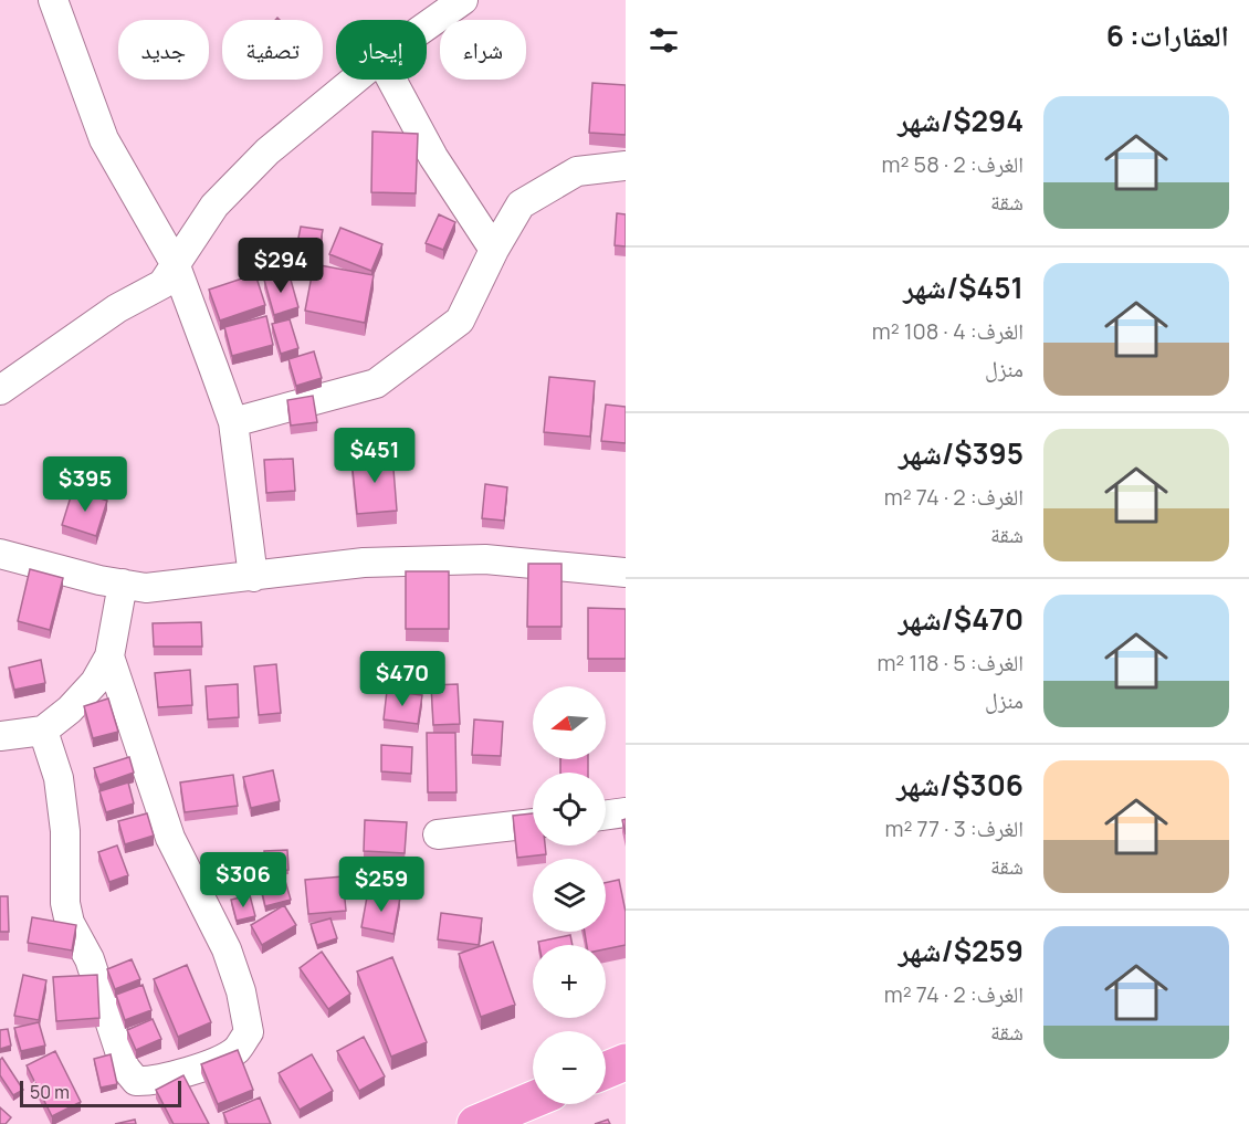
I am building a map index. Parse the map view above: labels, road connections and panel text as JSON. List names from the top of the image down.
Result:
{
  "scale_bar": "50 m",
  "north": "left",
  "page": {
    "heading": "العقارات: 6",
    "chip": [
      "شراء",
      "إيجار",
      "تصفية",
      "جديد"
    ],
    "list": [
      {
        "name": "$294/شهر",
        "note": "الغرف: 2 · 58 m² · شقة"
      },
      {
        "name": "$451/شهر",
        "note": "الغرف: 4 · 108 m² · منزل"
      },
      {
        "name": "$395/شهر",
        "note": "الغرف: 2 · 74 m² · شقة"
      },
      {
        "name": "$470/شهر",
        "note": "الغرف: 5 · 118 m² · منزل"
      },
      {
        "name": "$306/شهر",
        "note": "الغرف: 3 · 77 m² · شقة"
      },
      {
        "name": "$259/شهر",
        "note": "الغرف: 2 · 74 m² · شقة"
      }
    ],
    "price": [
      "$294",
      "$451",
      "$395",
      "$470",
      "$306",
      "$259"
    ],
    "map_buttons": ["+", "−"],
    "scale": "50 m"
  }
}
